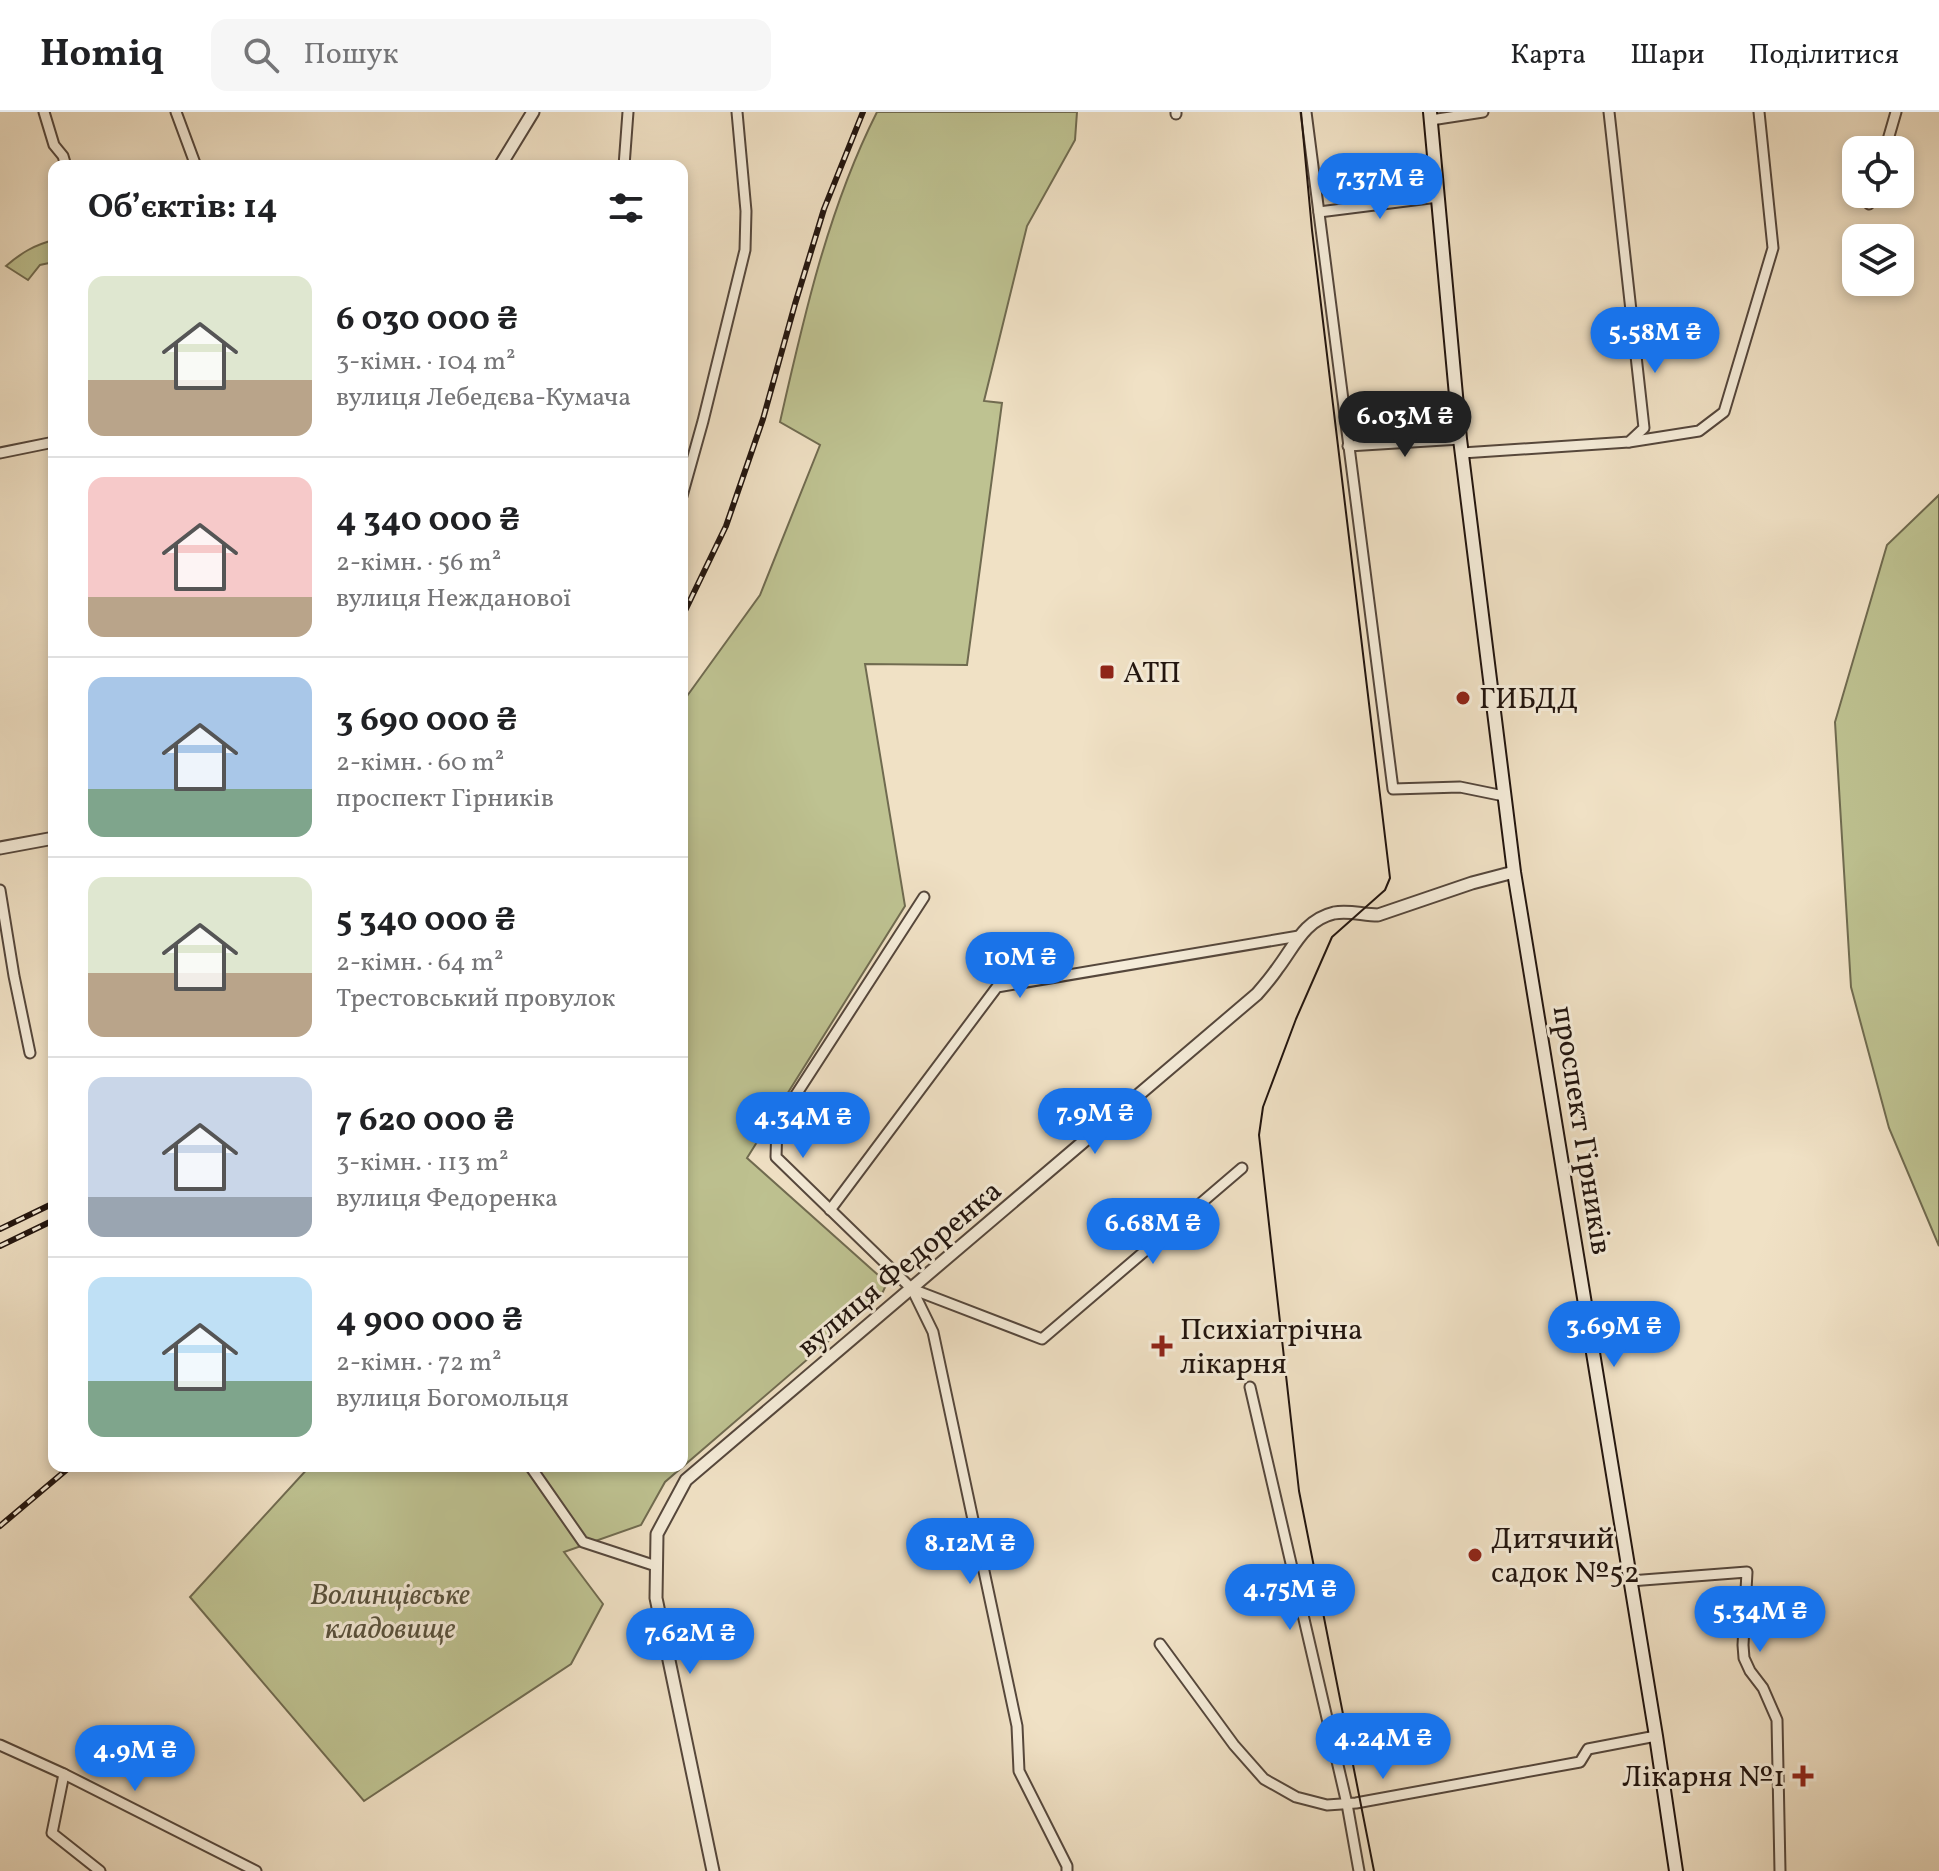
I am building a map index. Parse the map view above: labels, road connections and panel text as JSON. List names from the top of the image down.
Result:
{
  "streets": {
    "main road": ["проспект Гірників"],
    "street": ["вулиця Федоренка"]
  },
  "crossings": [
    ["проспект Гірників", "вулиця Федоренка"]
  ],
  "parks": ["Волинцівське кладовище"],
  "places": {
    "transit": ["АТП"],
    "other": ["ГИБДД", "Дитячий садок №52"],
    "health": ["Психіатрічна лікарня", "Лікарня №1"]
  },
  "page": {
    "header": "Homiq",
    "search": "Пошук",
    "nav": ["Карта", "Шари", "Поділитися"],
    "price": [
      "7.37M ₴",
      "5.58M ₴",
      "6.03M ₴",
      "10M ₴",
      "7.9M ₴",
      "4.34M ₴",
      "6.68M ₴",
      "3.69M ₴",
      "8.12M ₴",
      "4.75M ₴",
      "5.34M ₴",
      "7.62M ₴",
      "4.24M ₴",
      "4.9M ₴"
    ],
    "heading": "Об’єктів: 14",
    "list": [
      {
        "name": "6 030 000 ₴",
        "note": "3-кімн. · 104 m² · вулиця Лебедєва-Кумача"
      },
      {
        "name": "4 340 000 ₴",
        "note": "2-кімн. · 56 m² · вулиця Нежданової"
      },
      {
        "name": "3 690 000 ₴",
        "note": "2-кімн. · 60 m² · проспект Гірників"
      },
      {
        "name": "5 340 000 ₴",
        "note": "2-кімн. · 64 m² · Трестовський провулок"
      },
      {
        "name": "7 620 000 ₴",
        "note": "3-кімн. · 113 m² · вулиця Федоренка"
      },
      {
        "name": "4 900 000 ₴",
        "note": "2-кімн. · 72 m² · вулиця Богомольця"
      }
    ]
  }
}
